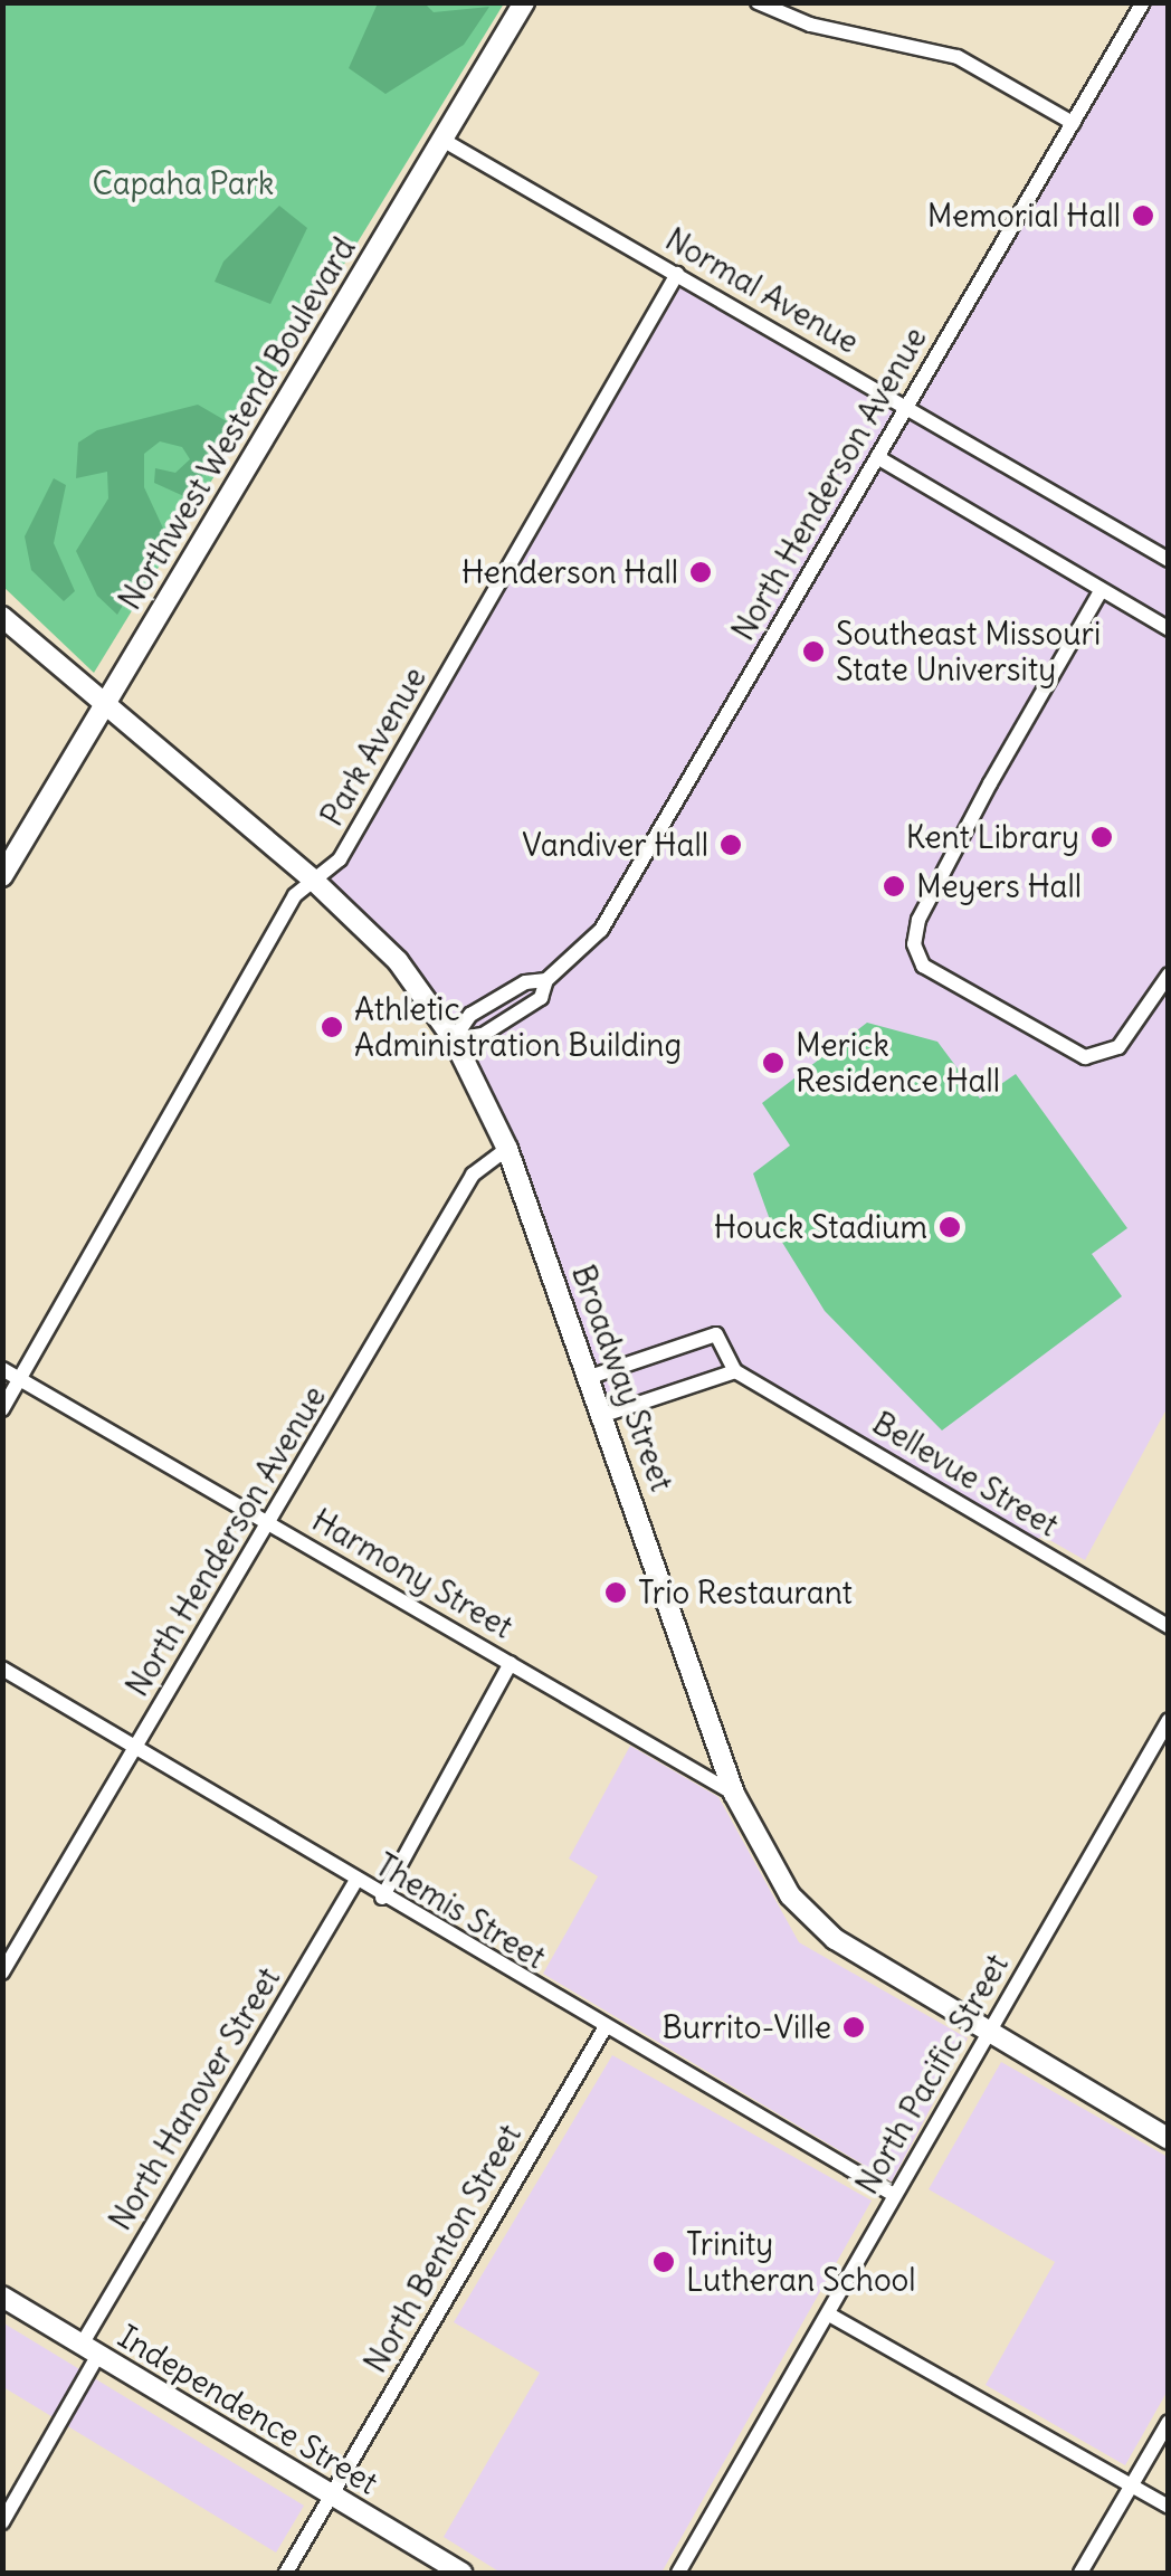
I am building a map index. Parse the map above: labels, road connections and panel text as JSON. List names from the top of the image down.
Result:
{
  "streets": {
    "main road": ["Northwest Westend Boulevard", "Broadway Street", "Independence Street"],
    "street": [
      "Normal Avenue",
      "North Henderson Avenue",
      "Park Avenue",
      "Bellevue Street",
      "Harmony Street",
      "Themis Street",
      "North Pacific Street",
      "North Hanover Street",
      "North Benton Street"
    ]
  },
  "crossings": [
    ["Normal Avenue", "Northwest Westend Boulevard"],
    ["Normal Avenue", "North Henderson Avenue"],
    ["Normal Avenue", "Park Avenue"],
    ["Northwest Westend Boulevard", "Broadway Street"],
    ["North Henderson Avenue", "Broadway Street"],
    ["North Henderson Avenue", "Harmony Street"],
    ["North Henderson Avenue", "Themis Street"],
    ["Park Avenue", "Broadway Street"],
    ["Park Avenue", "Harmony Street"],
    ["Broadway Street", "Harmony Street"],
    ["Broadway Street", "North Pacific Street"],
    ["Themis Street", "North Pacific Street"],
    ["Themis Street", "North Hanover Street"],
    ["Themis Street", "North Benton Street"],
    ["North Hanover Street", "Independence Street"],
    ["North Benton Street", "Independence Street"]
  ],
  "parks": ["Capaha Park"],
  "places": [
    "Memorial Hall",
    "Henderson Hall",
    "Southeast Missouri State University",
    "Kent Library",
    "Vandiver Hall",
    "Meyers Hall",
    "Athletic Administration Building",
    "Merick Residence Hall",
    "Houck Stadium",
    "Trio Restaurant",
    "Burrito-Ville",
    "Trinity Lutheran School"
  ]
}
